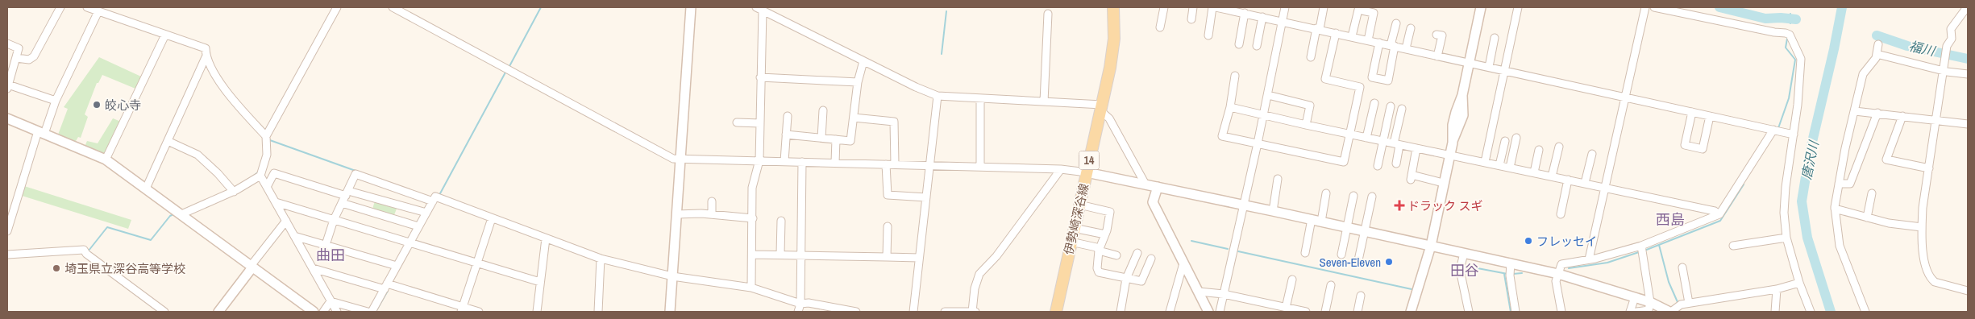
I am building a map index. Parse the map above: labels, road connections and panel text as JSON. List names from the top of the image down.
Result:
{
  "streets": {
    "main road": ["14", "伊勢崎深谷線"]
  },
  "districts": ["西島", "曲田", "田谷"],
  "water": ["福川", "唐沢川"],
  "places": {
    "other": [
      "皎心寺",
      "フレッセイ",
      "Seven-Eleven",
      "埼玉県立深谷高等学校"
    ],
    "health": ["ドラック スギ"]
  }
}
